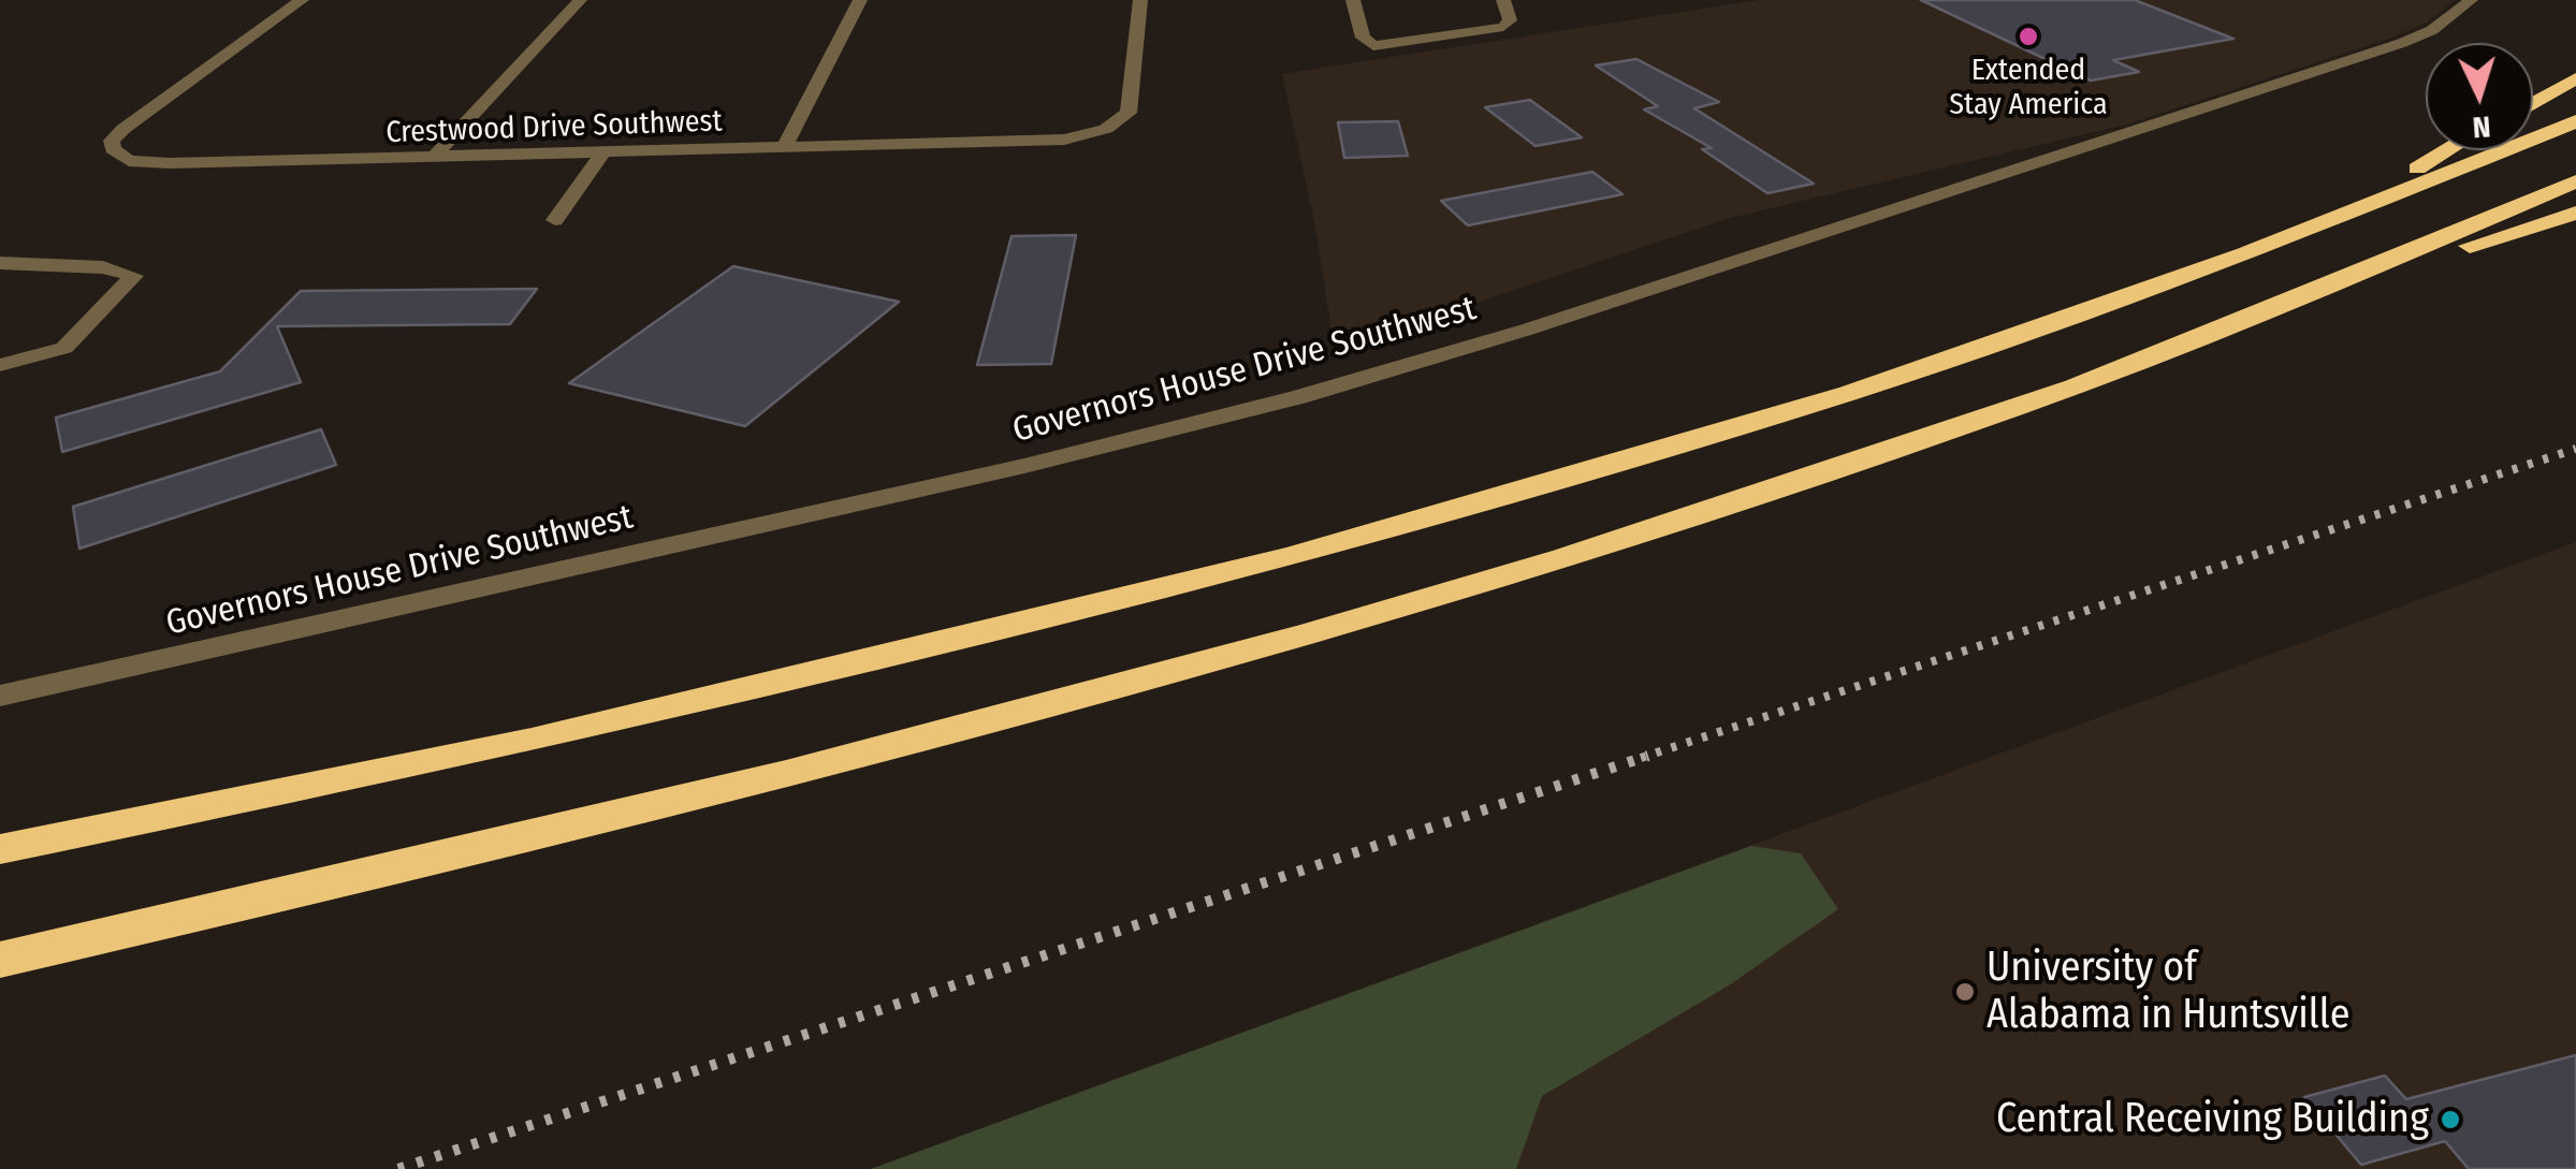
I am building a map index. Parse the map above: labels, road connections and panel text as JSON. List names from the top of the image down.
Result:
{
  "streets": {
    "street": ["Crestwood Drive Southwest", "Governors House Drive Southwest"]
  },
  "places": ["Extended Stay America", "University of Alabama in Huntsville", "Central Receiving Building"],
  "north": "bottom"
}
